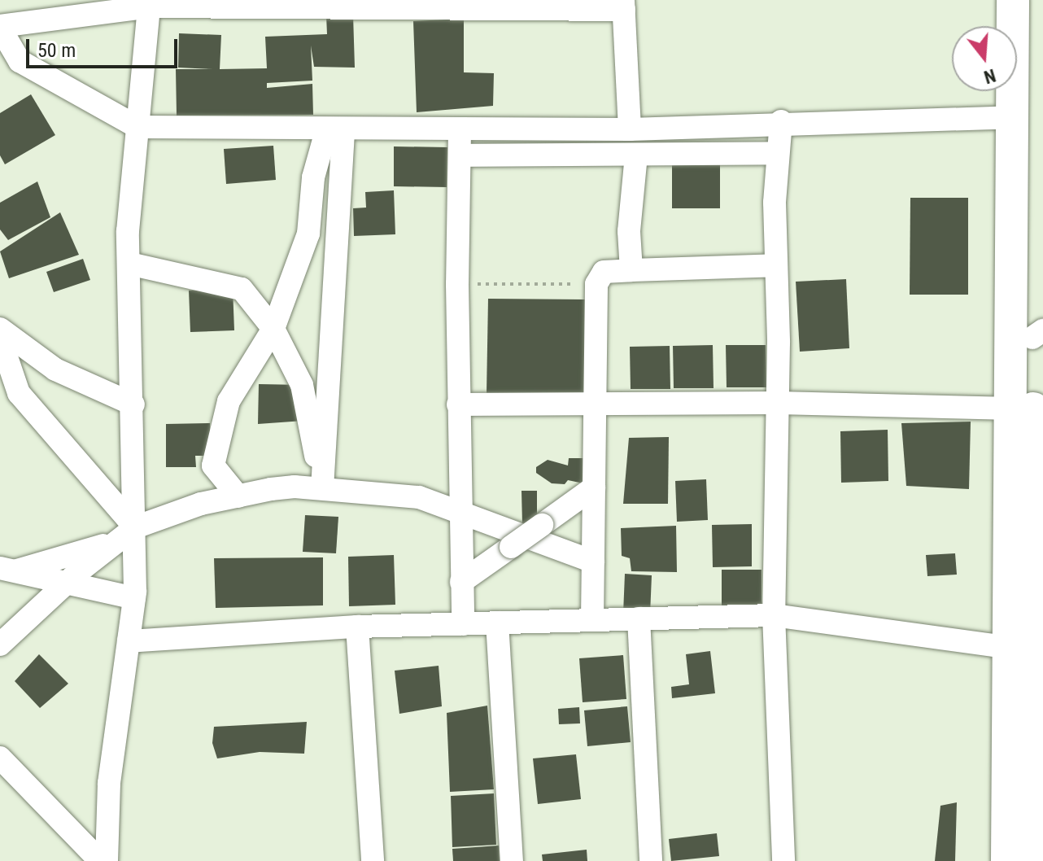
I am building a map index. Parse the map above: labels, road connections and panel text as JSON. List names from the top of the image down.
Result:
{
  "scale_bar": "50 m",
  "north": "bottom"
}
